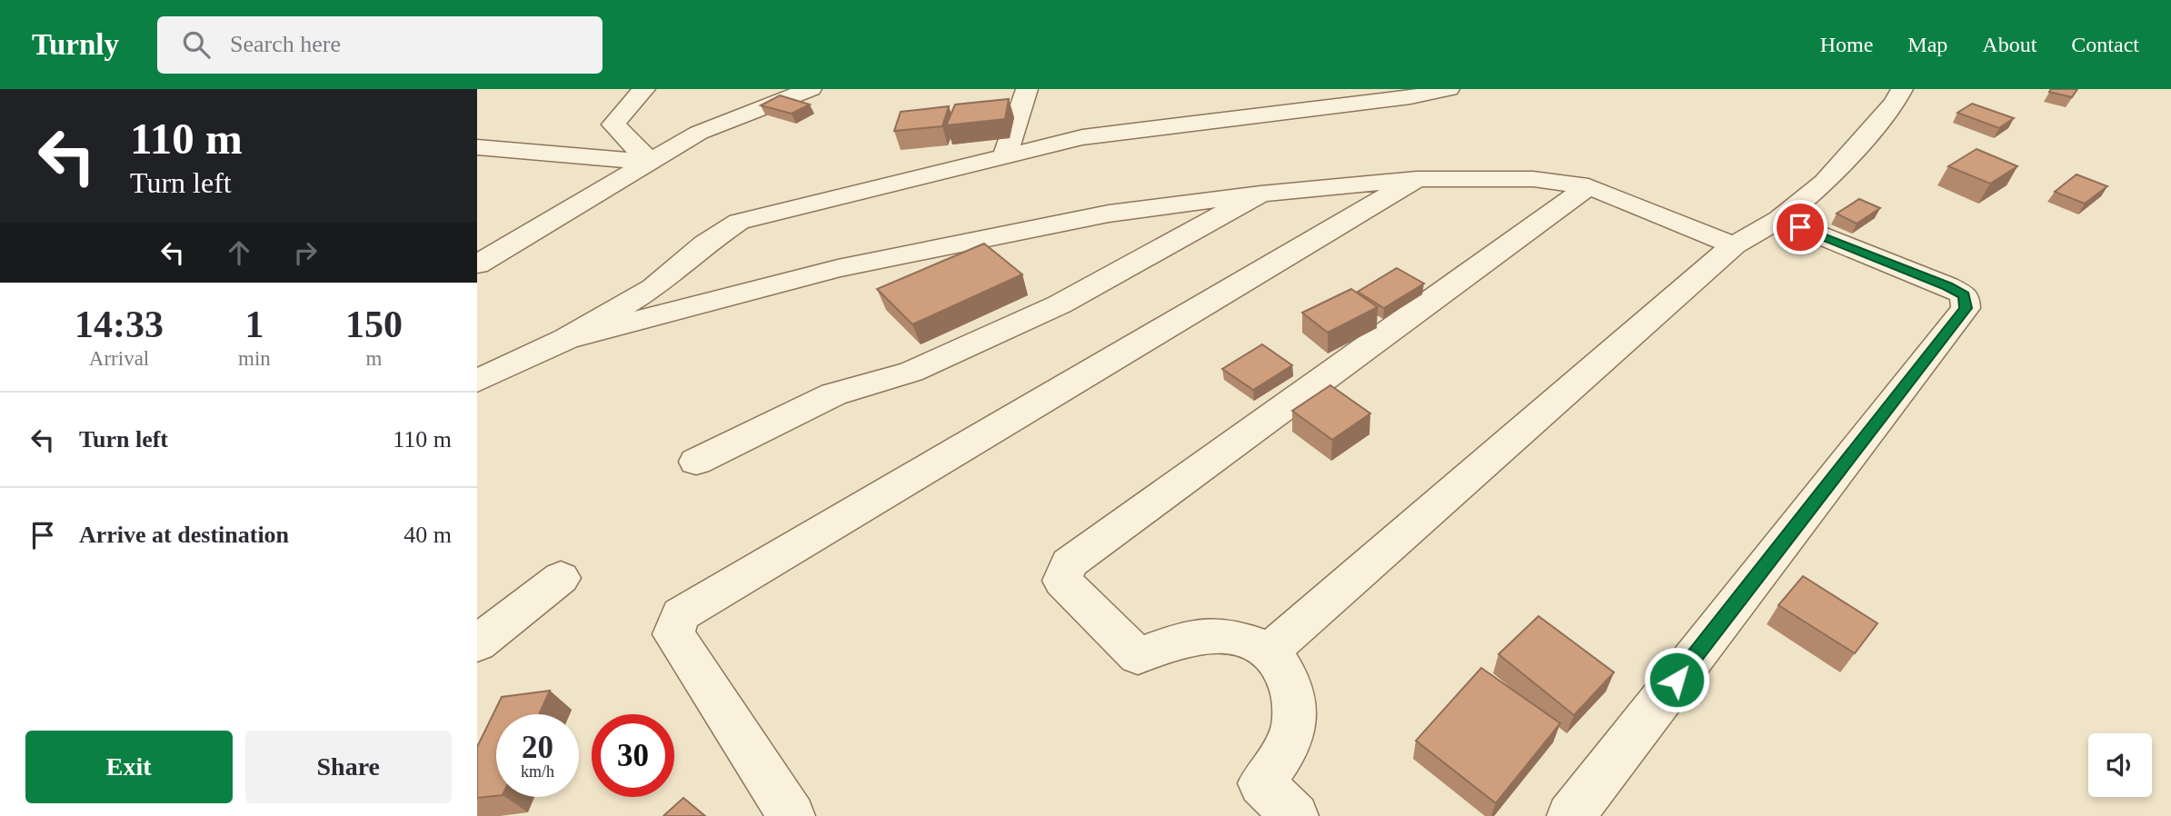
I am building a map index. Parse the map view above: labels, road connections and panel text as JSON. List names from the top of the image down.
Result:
{
  "page": {
    "header": "Turnly",
    "search": "Search here",
    "nav": [
      "Home",
      "Map",
      "About",
      "Contact"
    ],
    "turn": ["110 m", "Turn left"],
    "eta": [
      "14:33",
      "Arrival",
      "1",
      "min",
      "150",
      "m"
    ],
    "list": [
      {
        "name": "Turn left",
        "value": "110 m"
      },
      {
        "name": "Arrive at destination",
        "value": "40 m"
      }
    ],
    "speed": "20 km/h",
    "limit": "30",
    "buttons": ["Exit", "Share"]
  }
}
